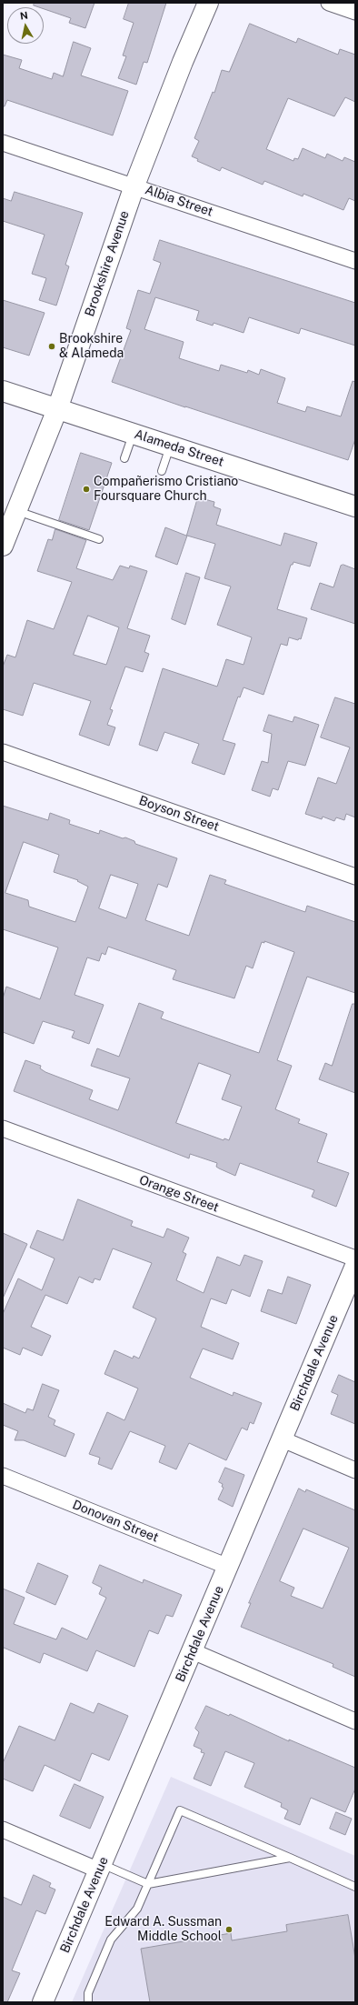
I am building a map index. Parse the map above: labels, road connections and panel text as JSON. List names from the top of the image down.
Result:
{
  "streets": {
    "street": [
      "Albia Street",
      "Brookshire Avenue",
      "Alameda Street",
      "Boyson Street",
      "Orange Street",
      "Birchdale Avenue",
      "Donovan Street"
    ]
  },
  "crossings": [
    ["Albia Street", "Brookshire Avenue"],
    ["Brookshire Avenue", "Alameda Street"],
    ["Birchdale Avenue", "Donovan Street"]
  ],
  "places": ["Brookshire & Alameda", "Compañerismo Cristiano Foursquare Church", "Edward A. Sussman Middle School"],
  "north": "top"
}
